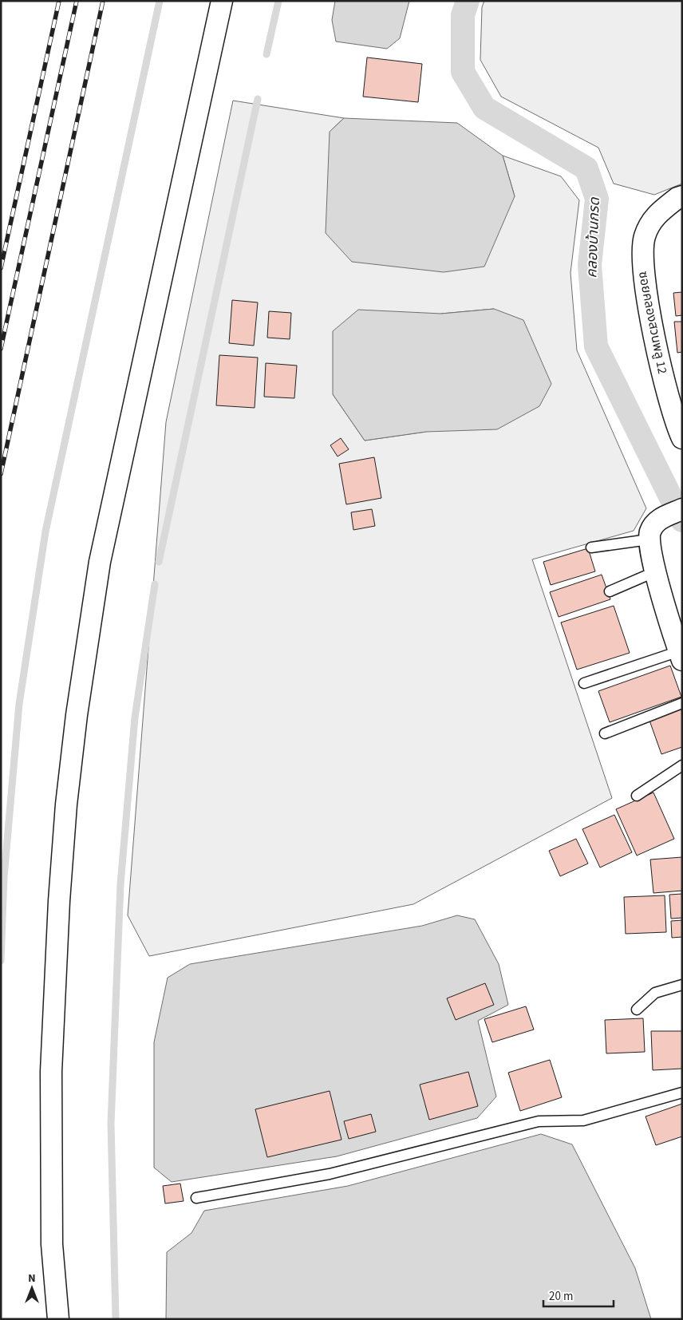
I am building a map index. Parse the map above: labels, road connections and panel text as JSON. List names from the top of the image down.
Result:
{
  "streets": {
    "street": ["ซอยคลองสวนพลู 12"]
  },
  "water": ["คลองบ้านกรด"],
  "scale_bar": "20 m",
  "north": "top"
}
